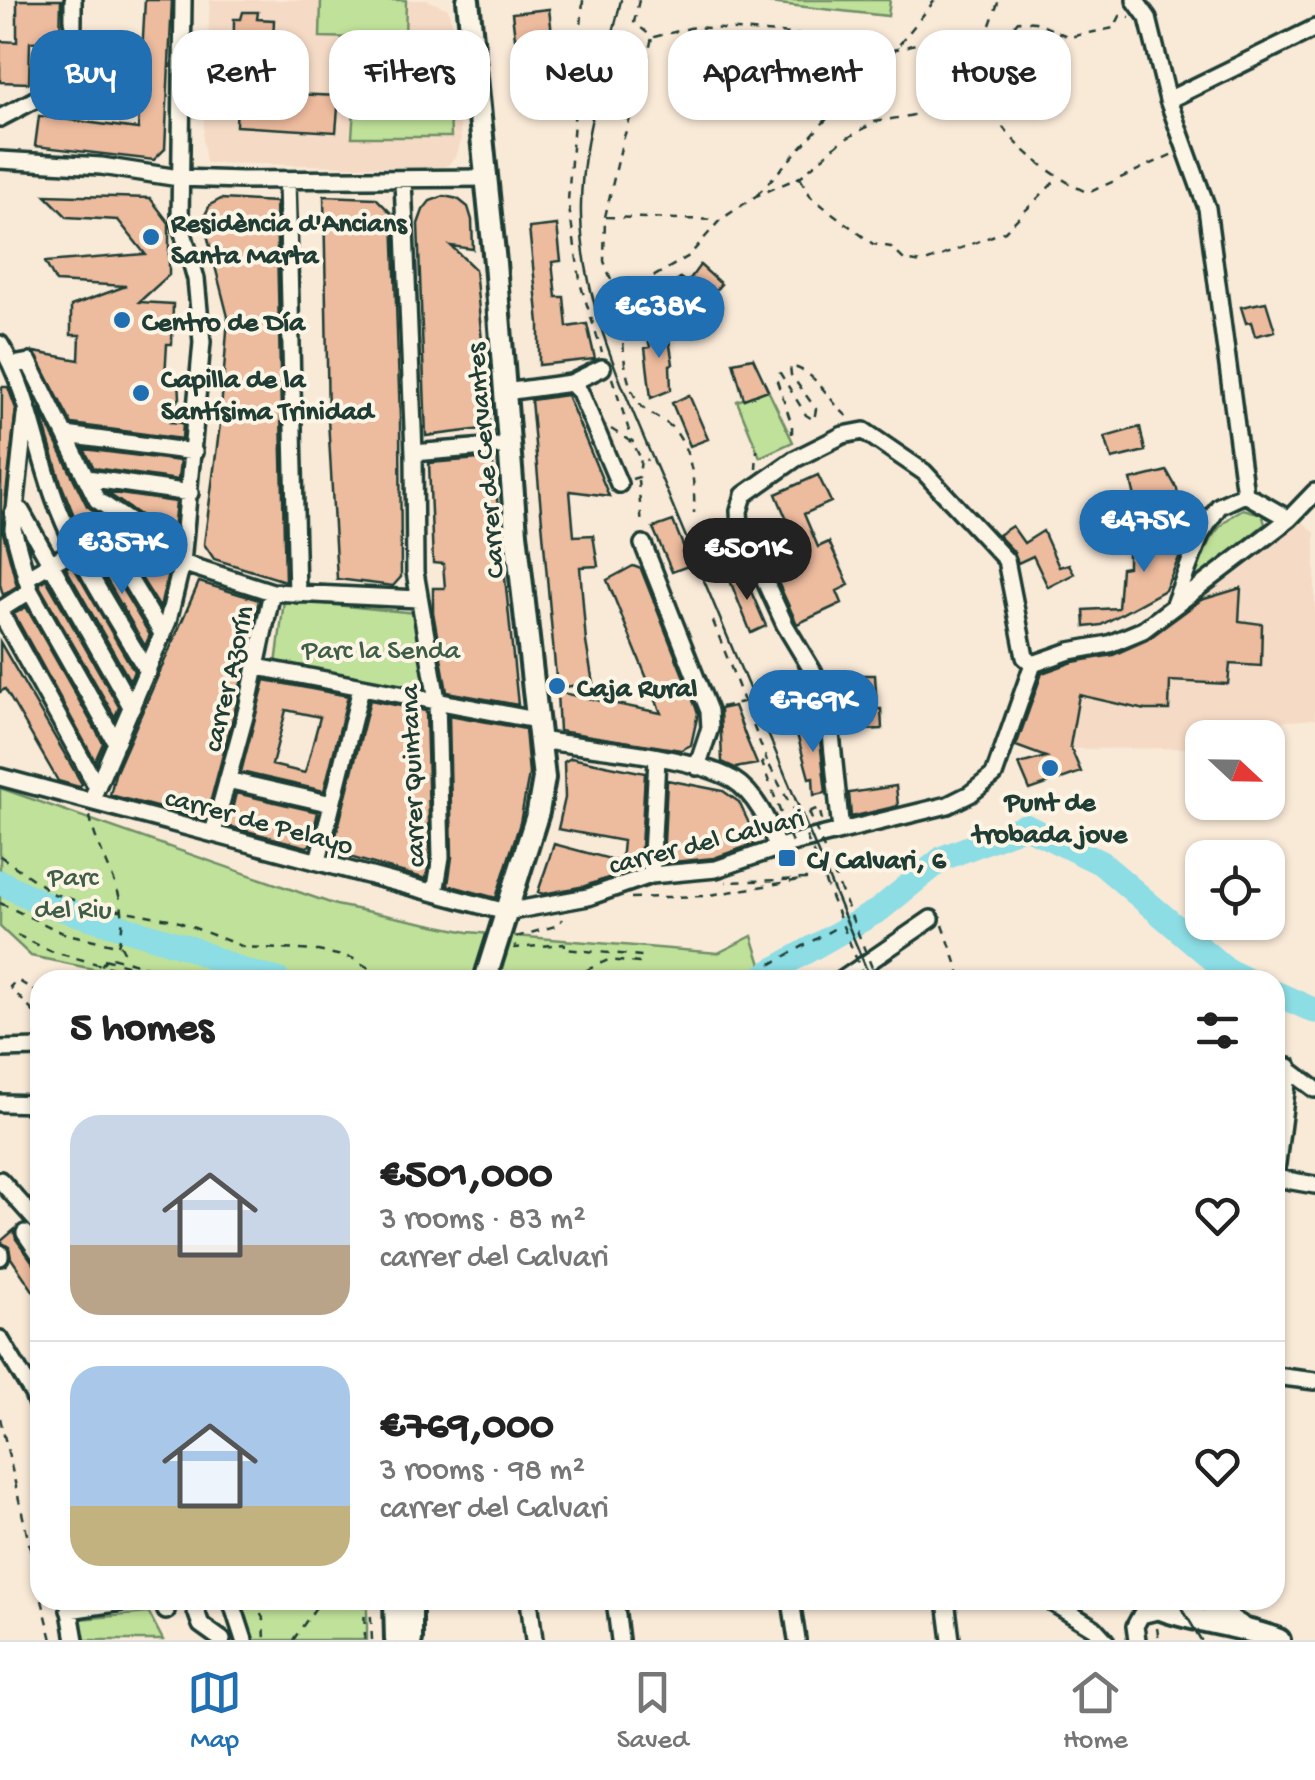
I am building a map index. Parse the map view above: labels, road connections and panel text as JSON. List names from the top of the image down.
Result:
{
  "streets": {
    "main road": ["Carrer de Cervantes"],
    "street": [
      "carrer Azorín",
      "carrer Quintana",
      "carrer de Pelayo",
      "carrer del Calvari"
    ]
  },
  "crossings": [
    ["Carrer de Cervantes", "carrer de Pelayo"],
    ["Carrer de Cervantes", "carrer del Calvari"],
    ["carrer Azorín", "carrer de Pelayo"],
    ["carrer Quintana", "carrer de Pelayo"],
    ["carrer de Pelayo", "carrer del Calvari"]
  ],
  "parks": ["Parc la Senda", "Parc del Riu"],
  "places": {
    "other": [
      "Residència d'Ancians Santa Marta",
      "Centro de Día",
      "Capilla de la Santísima Trinidad",
      "Caja Rural",
      "Punt de trobada jove"
    ],
    "transit": ["C/ Calvari, 6"]
  },
  "north": "right",
  "page": {
    "chip": [
      "Buy",
      "Rent",
      "Filters",
      "New",
      "Apartment",
      "House"
    ],
    "price": [
      "€638K",
      "€475K",
      "€357K",
      "€501K",
      "€769K"
    ],
    "heading": "5 homes",
    "list": [
      {
        "name": "€501,000",
        "note": "3 rooms · 83 m² · carrer del Calvari"
      },
      {
        "name": "€769,000",
        "note": "3 rooms · 98 m² · carrer del Calvari"
      }
    ],
    "tabs": ["Map", "Saved", "Home"]
  }
}
